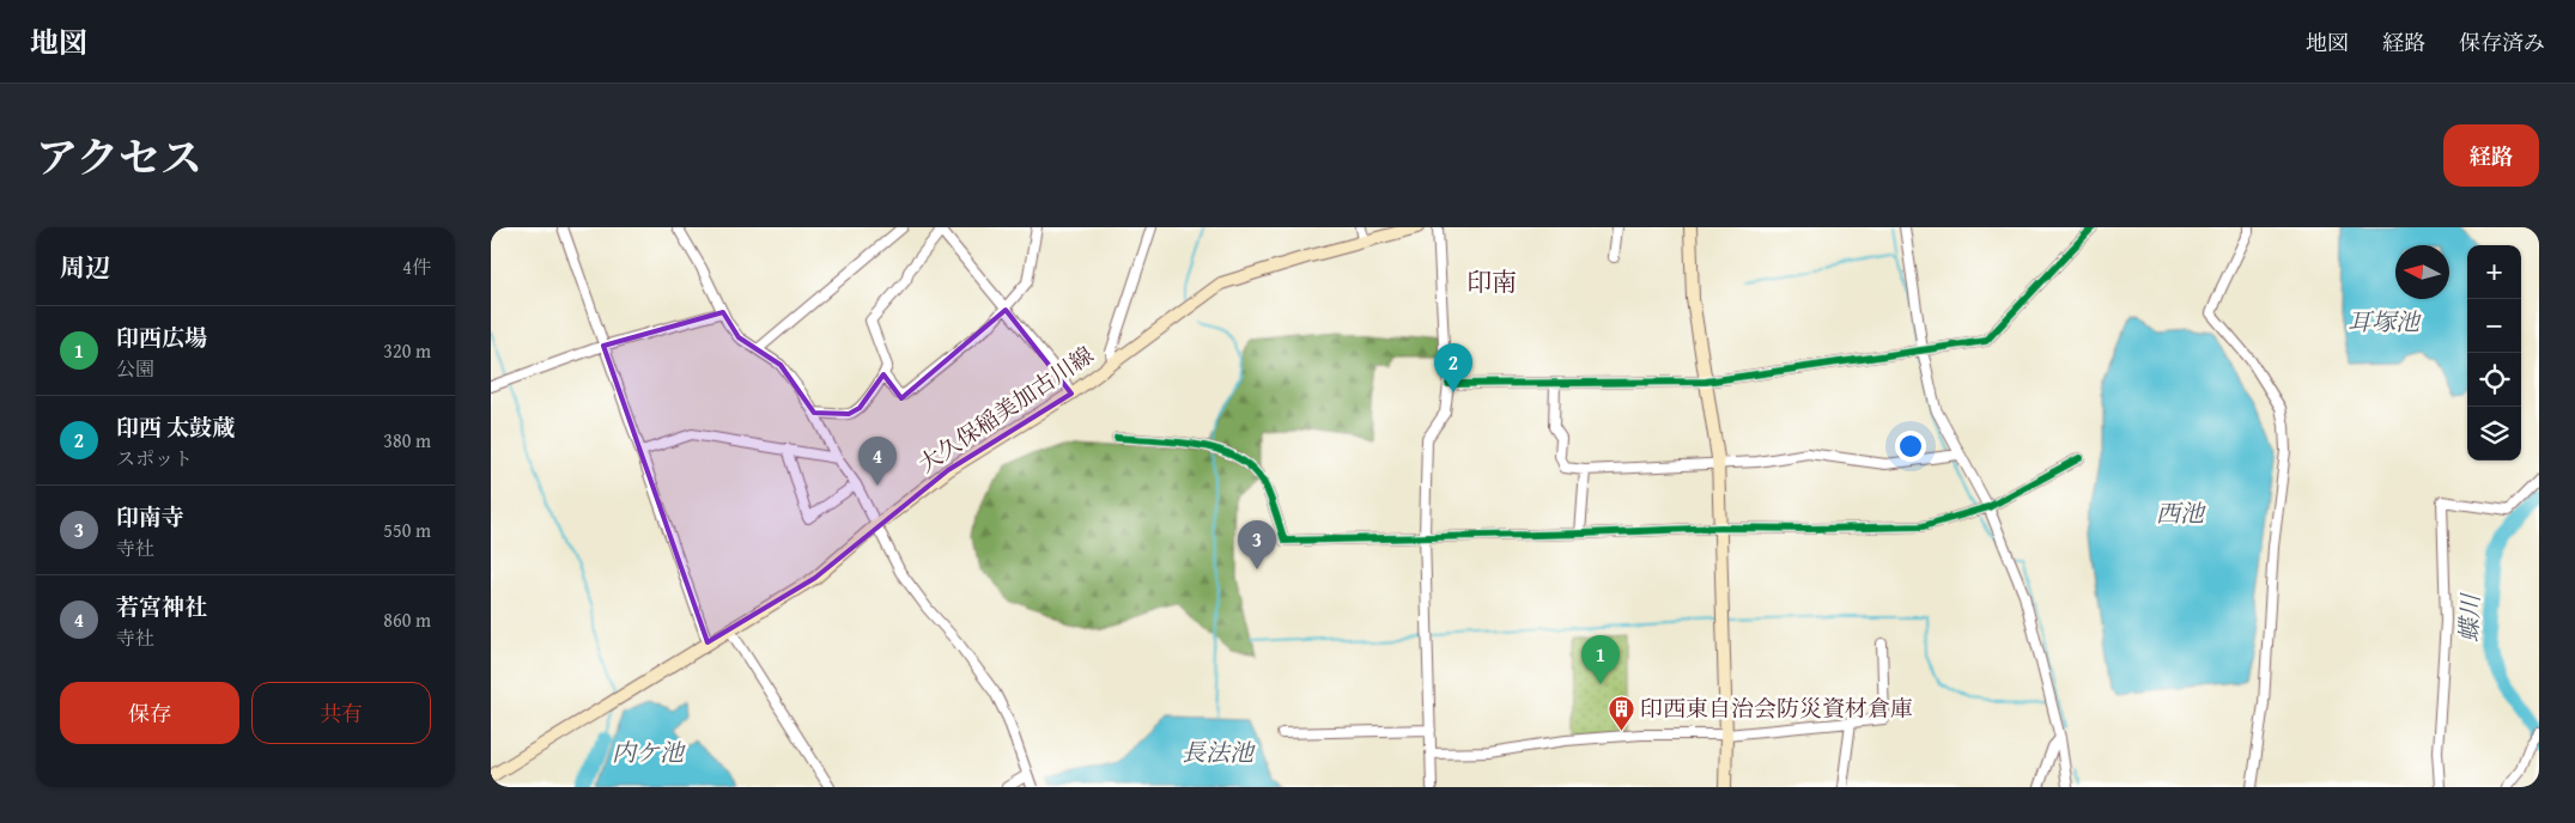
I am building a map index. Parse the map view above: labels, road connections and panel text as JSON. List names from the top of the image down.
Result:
{
  "streets": {
    "main road": ["大久保稲美加古川線"]
  },
  "districts": ["印南"],
  "water": [
    "耳塚池",
    "西池",
    "蝶川",
    "内ケ池",
    "長法池"
  ],
  "places": {
    "building": ["印西東自治会防災資材倉庫"]
  },
  "north": "left",
  "page": {
    "header": "地図",
    "nav": ["地図", "経路", "保存済み"],
    "title": "アクセス",
    "buttons": [
      "経路",
      ["保存", "共有"]
    ],
    "heading": ["周辺", "4件"],
    "map_buttons": ["+", "−"],
    "list": [
      {
        "mark": "1",
        "name": "印西広場",
        "note": "公園",
        "value": "320 m"
      },
      {
        "mark": "2",
        "name": "印西 太鼓蔵",
        "note": "スポット",
        "value": "380 m"
      },
      {
        "mark": "3",
        "name": "印南寺",
        "note": "寺社",
        "value": "550 m"
      },
      {
        "mark": "4",
        "name": "若宮神社",
        "note": "寺社",
        "value": "860 m"
      }
    ],
    "pins": [
      "2",
      "4",
      "3",
      "1"
    ]
  }
}
